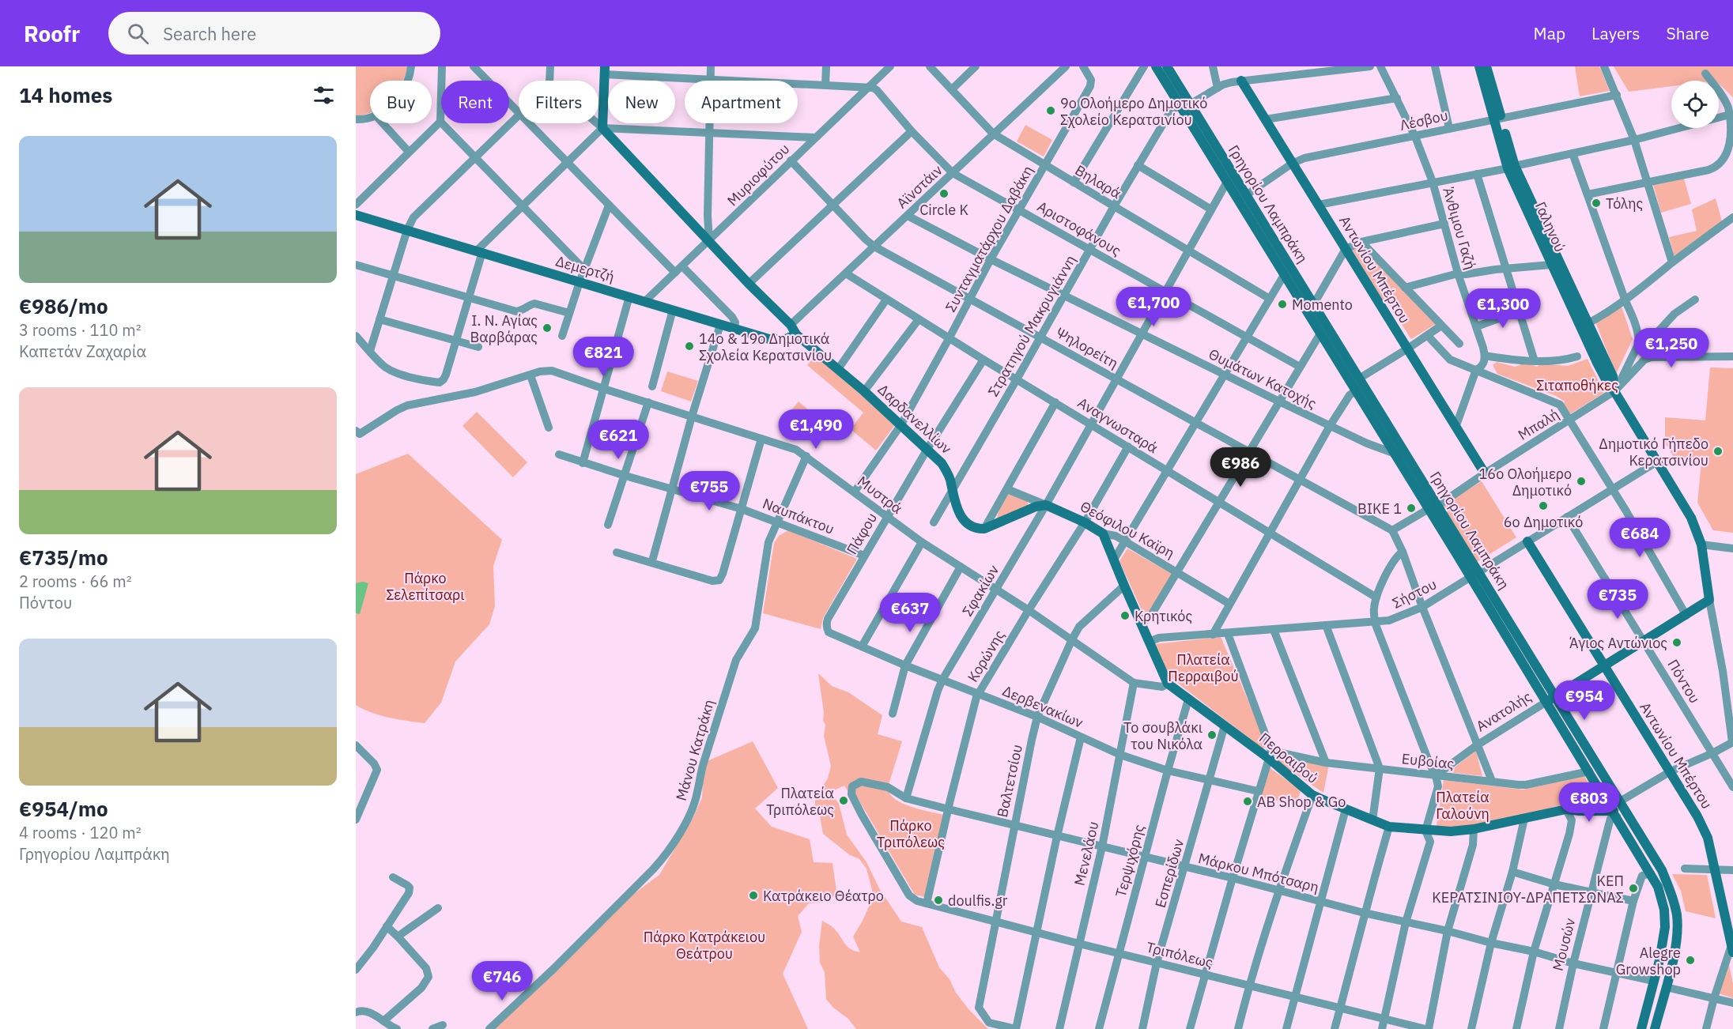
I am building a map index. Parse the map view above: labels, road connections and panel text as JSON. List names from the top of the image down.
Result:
{
  "streets": {
    "street": [
      "Λέσβου",
      "Μυριοφύτου",
      "Βηλαρά",
      "Αϊνστάιν",
      "Γρηγορίου Λαμπράκη",
      "Γαληνού",
      "Αριστοφάνους",
      "Άνθιμου Γαζή",
      "Συνταγματάρχου Δαβάκη",
      "Δεμερτζή",
      "Αντωνίου Μπέρτου",
      "Στρατηγού Μακρυγιάννη",
      "Ψηλορείτη",
      "Θυμάτων Κατοχής",
      "Δαρδανελλίων",
      "Μπαλή",
      "Αναγνωσταρά",
      "Μυστρά",
      "Ναυπάκτου",
      "Θεόφιλου Καϊρη",
      "Πάφου",
      "Σφακίων",
      "Σήστου",
      "Κορώνης",
      "Πόντου",
      "Δερβενακίων",
      "Ανατολής",
      "Μάνου Κατράκη",
      "Περραιβού",
      "Ευβοίας",
      "Βαλτετσίου",
      "Μενελάου",
      "Τερψιχόρης",
      "Μάρκου Μπότσαρη",
      "Εσπερίδων",
      "Μουσών",
      "Τριπόλεως"
    ]
  },
  "crossings": [
    ["Λέσβου", "Γρηγορίου Λαμπράκη"],
    ["Λέσβου", "Γαληνού"],
    ["Λέσβου", "Άνθιμου Γαζή"],
    ["Λέσβου", "Αντωνίου Μπέρτου"],
    ["Μυριοφύτου", "Αριστοφάνους"],
    ["Μυριοφύτου", "Δεμερτζή"],
    ["Μυριοφύτου", "Ψηλορείτη"],
    ["Βηλαρά", "Αϊνστάιν"],
    ["Βηλαρά", "Συνταγματάρχου Δαβάκη"],
    ["Βηλαρά", "Στρατηγού Μακρυγιάννη"],
    ["Βηλαρά", "Σφακίων"],
    ["Αϊνστάιν", "Αριστοφάνους"],
    ["Αϊνστάιν", "Ψηλορείτη"],
    ["Αϊνστάιν", "Θυμάτων Κατοχής"],
    ["Αϊνστάιν", "Αναγνωσταρά"],
    ["Γρηγορίου Λαμπράκη", "Στρατηγού Μακρυγιάννη"],
    ["Γρηγορίου Λαμπράκη", "Θυμάτων Κατοχής"],
    ["Γρηγορίου Λαμπράκη", "Μπαλή"],
    ["Γρηγορίου Λαμπράκη", "Σφακίων"],
    ["Γρηγορίου Λαμπράκη", "Σήστου"],
    ["Γρηγορίου Λαμπράκη", "Ανατολής"],
    ["Γρηγορίου Λαμπράκη", "Περραιβού"],
    ["Γρηγορίου Λαμπράκη", "Ευβοίας"],
    ["Γρηγορίου Λαμπράκη", "Μάρκου Μπότσαρη"],
    ["Γρηγορίου Λαμπράκη", "Μουσών"],
    ["Γαληνού", "Μπαλή"],
    ["Γαληνού", "Σήστου"],
    ["Γαληνού", "Ανατολής"],
    ["Αριστοφάνους", "Συνταγματάρχου Δαβάκη"],
    ["Αριστοφάνους", "Στρατηγού Μακρυγιάννη"],
    ["Αριστοφάνους", "Σφακίων"],
    ["Συνταγματάρχου Δαβάκη", "Ψηλορείτη"],
    ["Συνταγματάρχου Δαβάκη", "Θυμάτων Κατοχής"],
    ["Συνταγματάρχου Δαβάκη", "Δαρδανελλίων"],
    ["Συνταγματάρχου Δαβάκη", "Αναγνωσταρά"],
    ["Συνταγματάρχου Δαβάκη", "Μυστρά"],
    ["Δεμερτζή", "Δαρδανελλίων"],
    ["Αντωνίου Μπέρτου", "Μπαλή"],
    ["Αντωνίου Μπέρτου", "Σήστου"],
    ["Αντωνίου Μπέρτου", "Ανατολής"],
    ["Στρατηγού Μακρυγιάννη", "Ψηλορείτη"],
    ["Στρατηγού Μακρυγιάννη", "Θυμάτων Κατοχής"],
    ["Στρατηγού Μακρυγιάννη", "Δαρδανελλίων"],
    ["Στρατηγού Μακρυγιάννη", "Αναγνωσταρά"],
    ["Ψηλορείτη", "Μπαλή"],
    ["Ψηλορείτη", "Σφακίων"],
    ["Θυμάτων Κατοχής", "Σφακίων"],
    ["Δαρδανελλίων", "Πάφου"],
    ["Αναγνωσταρά", "Πάφου"],
    ["Αναγνωσταρά", "Σφακίων"],
    ["Αναγνωσταρά", "Κορώνης"],
    ["Μυστρά", "Πάφου"],
    ["Μυστρά", "Σφακίων"],
    ["Μυστρά", "Κορώνης"],
    ["Μυστρά", "Μάνου Κατράκη"],
    ["Μυστρά", "Περραιβού"],
    ["Μυστρά", "Βαλτετσίου"],
    ["Μυστρά", "Μενελάου"],
    ["Ναυπάκτου", "Πάφου"],
    ["Ναυπάκτου", "Μάνου Κατράκη"],
    ["Θεόφιλου Καϊρη", "Σφακίων"],
    ["Θεόφιλου Καϊρη", "Κορώνης"],
    ["Θεόφιλου Καϊρη", "Περραιβού"],
    ["Πάφου", "Δερβενακίων"],
    ["Σφακίων", "Δερβενακίων"],
    ["Σφακίων", "Μάρκου Μπότσαρη"],
    ["Σήστου", "Πόντου"],
    ["Σήστου", "Περραιβού"],
    ["Κορώνης", "Δερβενακίων"],
    ["Κορώνης", "Μάρκου Μπότσαρη"],
    ["Κορώνης", "Τριπόλεως"],
    ["Πόντου", "Ανατολής"],
    ["Δερβενακίων", "Βαλτετσίου"],
    ["Δερβενακίων", "Μενελάου"],
    ["Δερβενακίων", "Τερψιχόρης"],
    ["Δερβενακίων", "Εσπερίδων"],
    ["Ανατολής", "Ευβοίας"],
    ["Περραιβού", "Ευβοίας"],
    ["Περραιβού", "Βαλτετσίου"],
    ["Περραιβού", "Τερψιχόρης"],
    ["Περραιβού", "Εσπερίδων"],
    ["Περραιβού", "Μουσών"],
    ["Βαλτετσίου", "Μάρκου Μπότσαρη"],
    ["Βαλτετσίου", "Τριπόλεως"],
    ["Μενελάου", "Μάρκου Μπότσαρη"],
    ["Μενελάου", "Τριπόλεως"],
    ["Τερψιχόρης", "Μάρκου Μπότσαρη"],
    ["Τερψιχόρης", "Τριπόλεως"],
    ["Μάρκου Μπότσαρη", "Εσπερίδων"],
    ["Μάρκου Μπότσαρη", "Μουσών"],
    ["Μάρκου Μπότσαρη", "Τριπόλεως"],
    ["Εσπερίδων", "Τριπόλεως"]
  ],
  "parks": [
    "Σιταποθήκες",
    "Πάρκο Σελεπίτσαρι",
    "Πλατεία Περραιβού",
    "Πλατεία Γαλούνη",
    "Πάρκο Τριπόλεως",
    "Πάρκο Κατράκειου Θεάτρου"
  ],
  "places": [
    "9ο Ολοήμερο Δημοτικό Σχολείο Κερατσινίου",
    "Circle K",
    "Τόλης",
    "Momento",
    "Ι. Ν. Αγίας Βαρβάρας",
    "14ο & 19ο Δημοτικά Σχολεία Κερατσινίου",
    "Δημοτικό Γήπεδο Κερατσινίου",
    "16o Ολοήμερο Δημοτικό",
    "6o Δημοτικό",
    "BIKE 1",
    "Κρητικός",
    "Άγιος Αντώνιος",
    "Το σουβλάκι του Νικόλα",
    "Πλατεία Τριπόλεως",
    "AB Shop & Go",
    "ΚΕΠ ΚΕΡΑΤΣΙΝΙΟΥ-ΔΡΑΠΕΤΣΩΝΑΣ",
    "Κατράκειο Θέατρο",
    "doulfis.gr",
    "Alegre Growshop"
  ],
  "page": {
    "header": "Roofr",
    "search": "Search here",
    "nav": ["Map", "Layers", "Share"],
    "heading": "14 homes",
    "chip": [
      "Buy",
      "Rent",
      "Filters",
      "New",
      "Apartment"
    ],
    "list": [
      {
        "name": "€986/mo",
        "note": "3 rooms · 110 m² · Καπετάν Ζαχαρία"
      },
      {
        "name": "€735/mo",
        "note": "2 rooms · 66 m² · Πόντου"
      },
      {
        "name": "€954/mo",
        "note": "4 rooms · 120 m² · Γρηγορίου Λαμπράκη"
      }
    ],
    "price": [
      "€1,700",
      "€1,300",
      "€1,250",
      "€821",
      "€1,490",
      "€621",
      "€986",
      "€755",
      "€684",
      "€735",
      "€637",
      "€954",
      "€803",
      "€746"
    ]
  }
}
